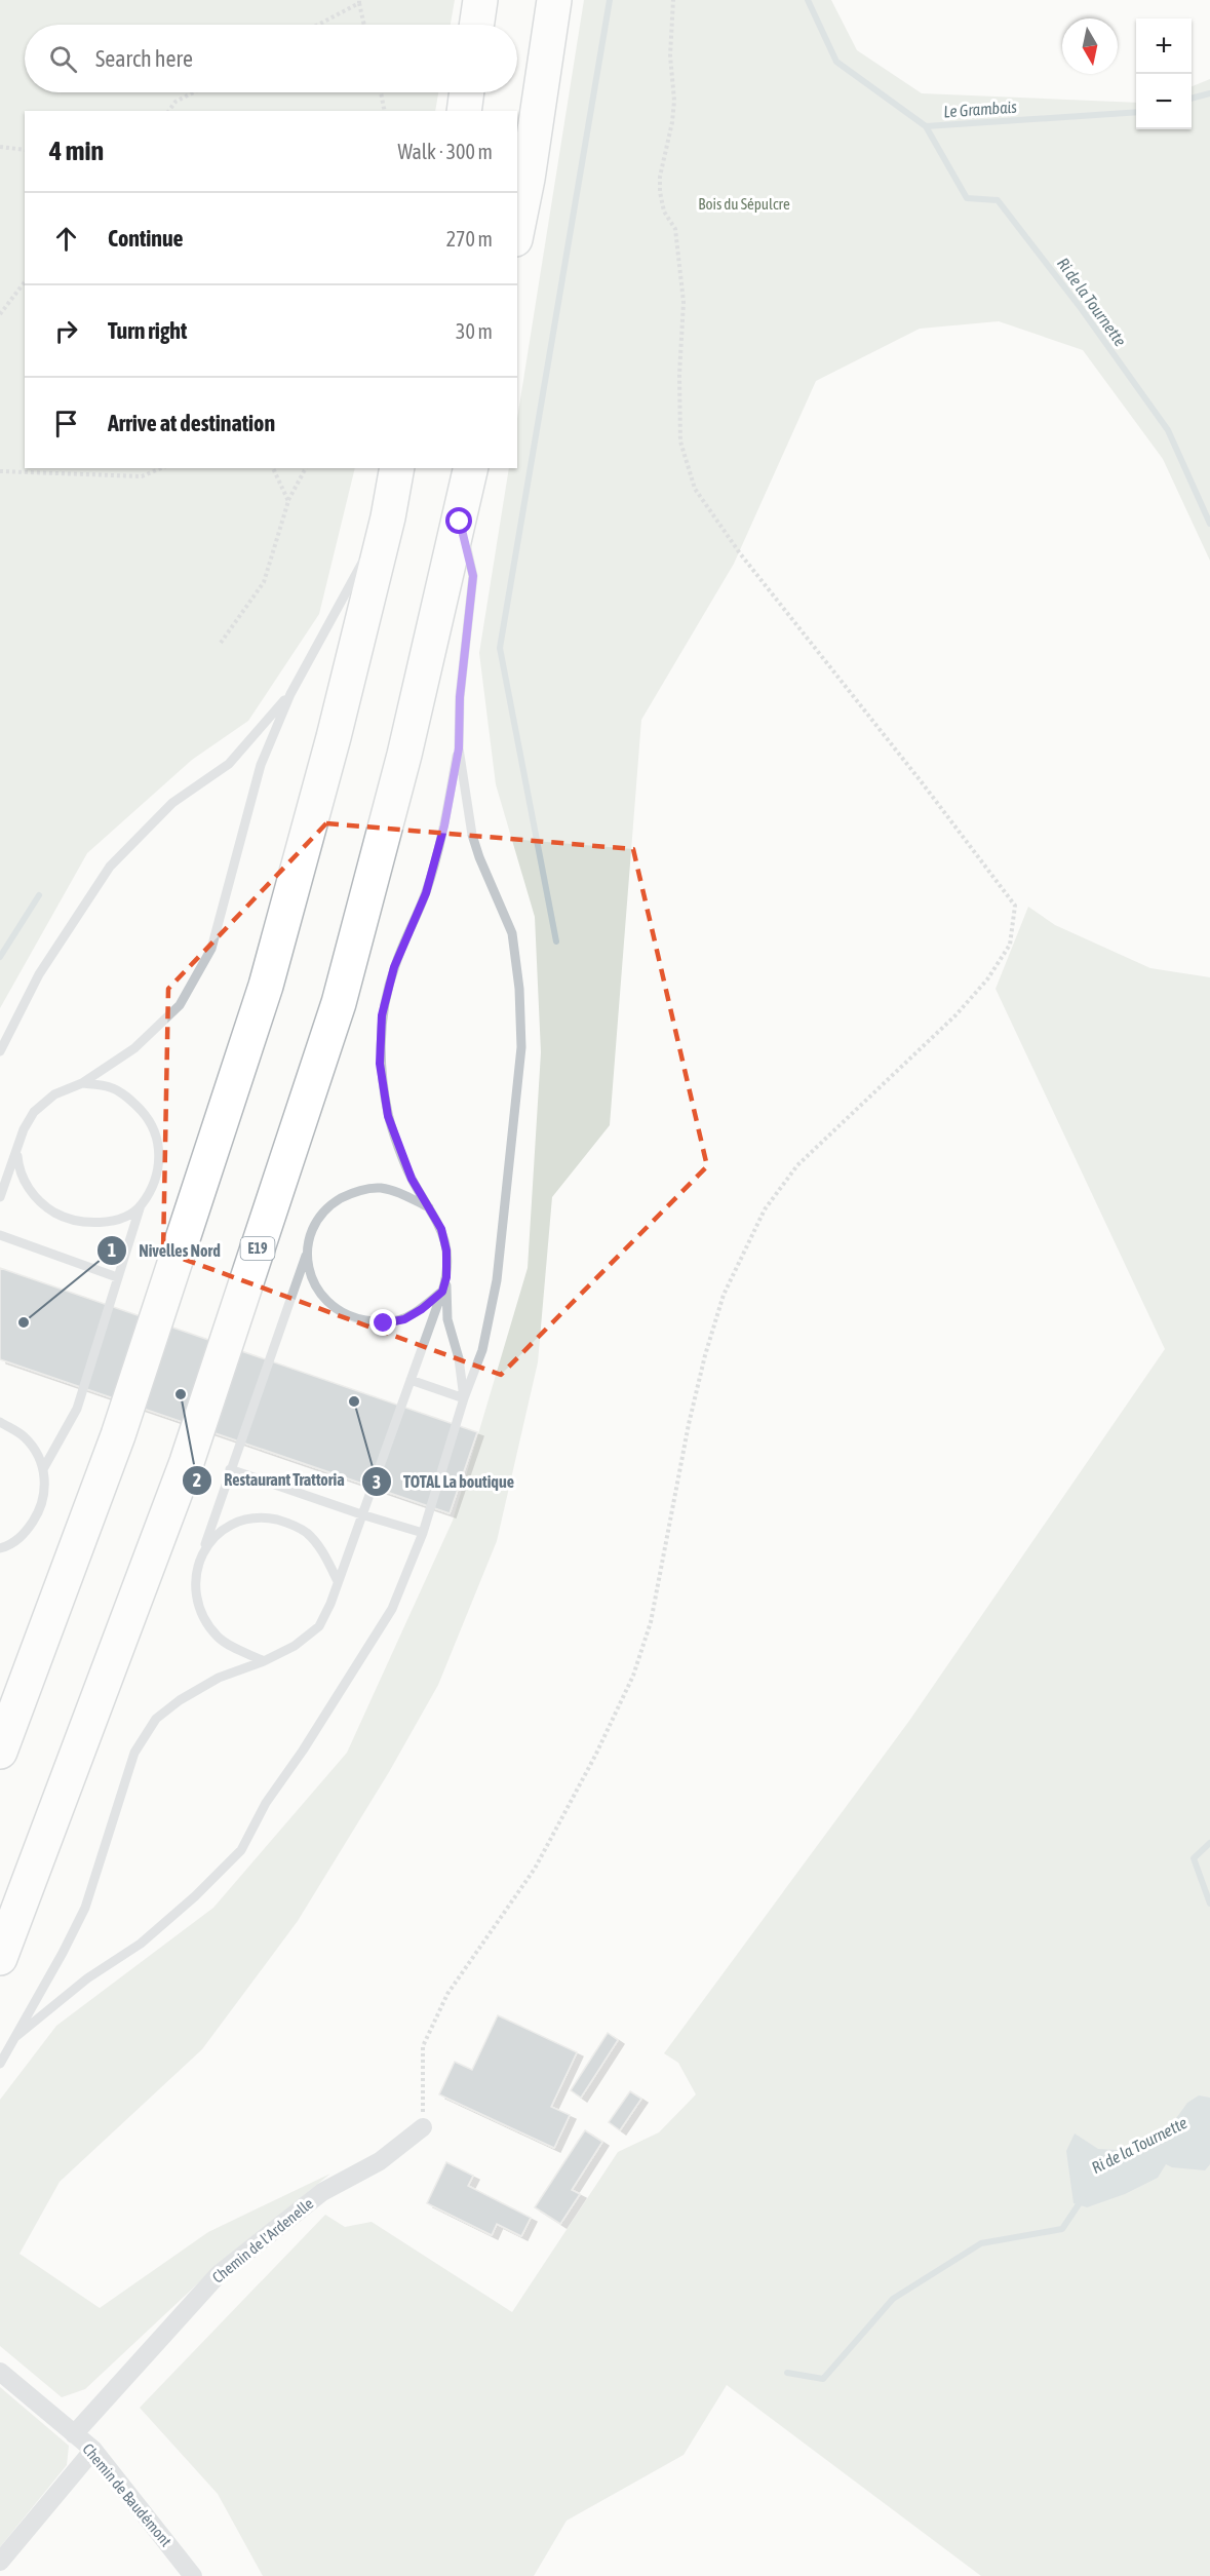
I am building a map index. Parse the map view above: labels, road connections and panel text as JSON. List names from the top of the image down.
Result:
{
  "streets": {
    "highway": ["E19"],
    "street": ["Chemin de l'Ardenelle", "Chemin de Baudémont"]
  },
  "crossings": [
    ["Chemin de l'Ardenelle", "Chemin de Baudémont"]
  ],
  "water": ["Le Grambais", "Ri de la Tournette"],
  "parks": ["Bois du Sépulcre"],
  "places": ["Nivelles Nord", "Restaurant Trattoria", "TOTAL La boutique"],
  "north": "bottom",
  "page": {
    "map_buttons": ["+", "−"],
    "search": "Search here",
    "heading": ["4 min", "Walk · 300 m"],
    "list": [
      ["Continue", "270 m"],
      ["Turn right", "30 m"],
      "Arrive at destination"
    ]
  }
}
